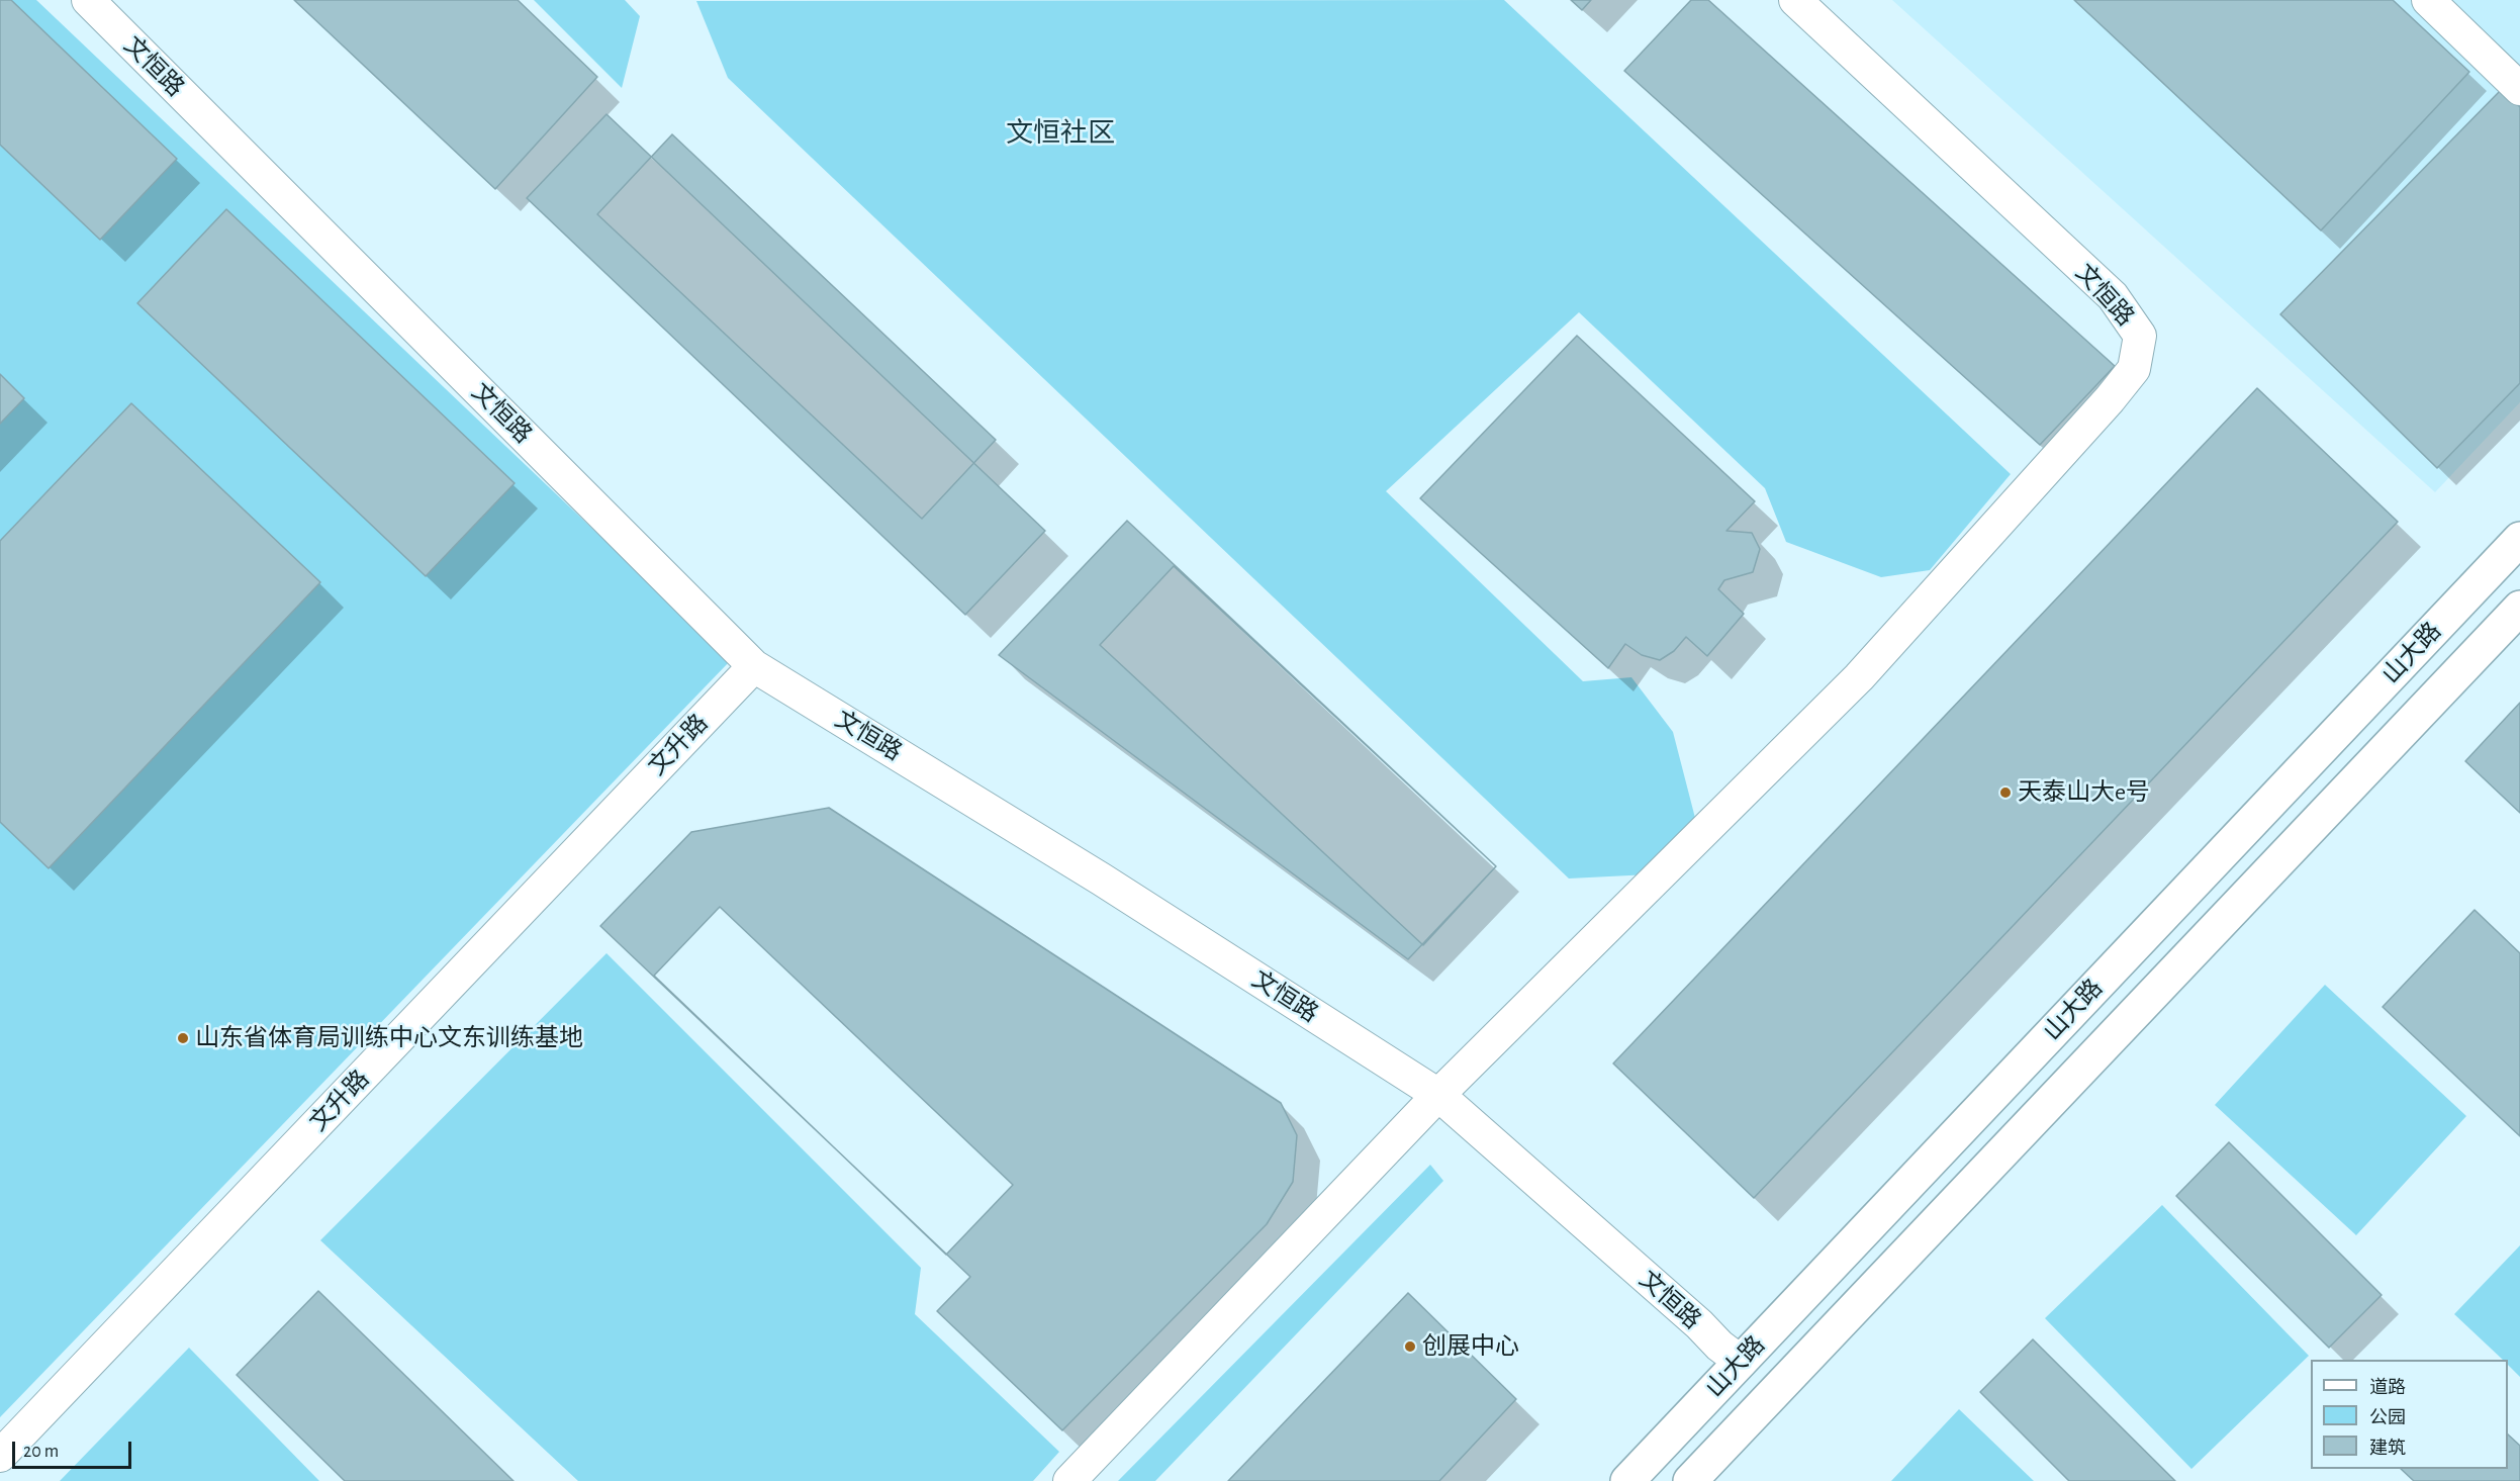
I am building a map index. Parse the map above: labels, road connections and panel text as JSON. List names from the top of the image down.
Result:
{
  "streets": {
    "main road": ["山大路"],
    "street": ["文恒路", "文升路"]
  },
  "crossings": [
    ["文恒路", "山大路"],
    ["文恒路", "文升路"]
  ],
  "districts": ["文恒社区"],
  "places": ["天泰山大e号", "山东省体育局训练中心文东训练基地", "创展中心"],
  "legend": ["道路", "公园", "建筑"],
  "scale_bar": "20 m"
}
